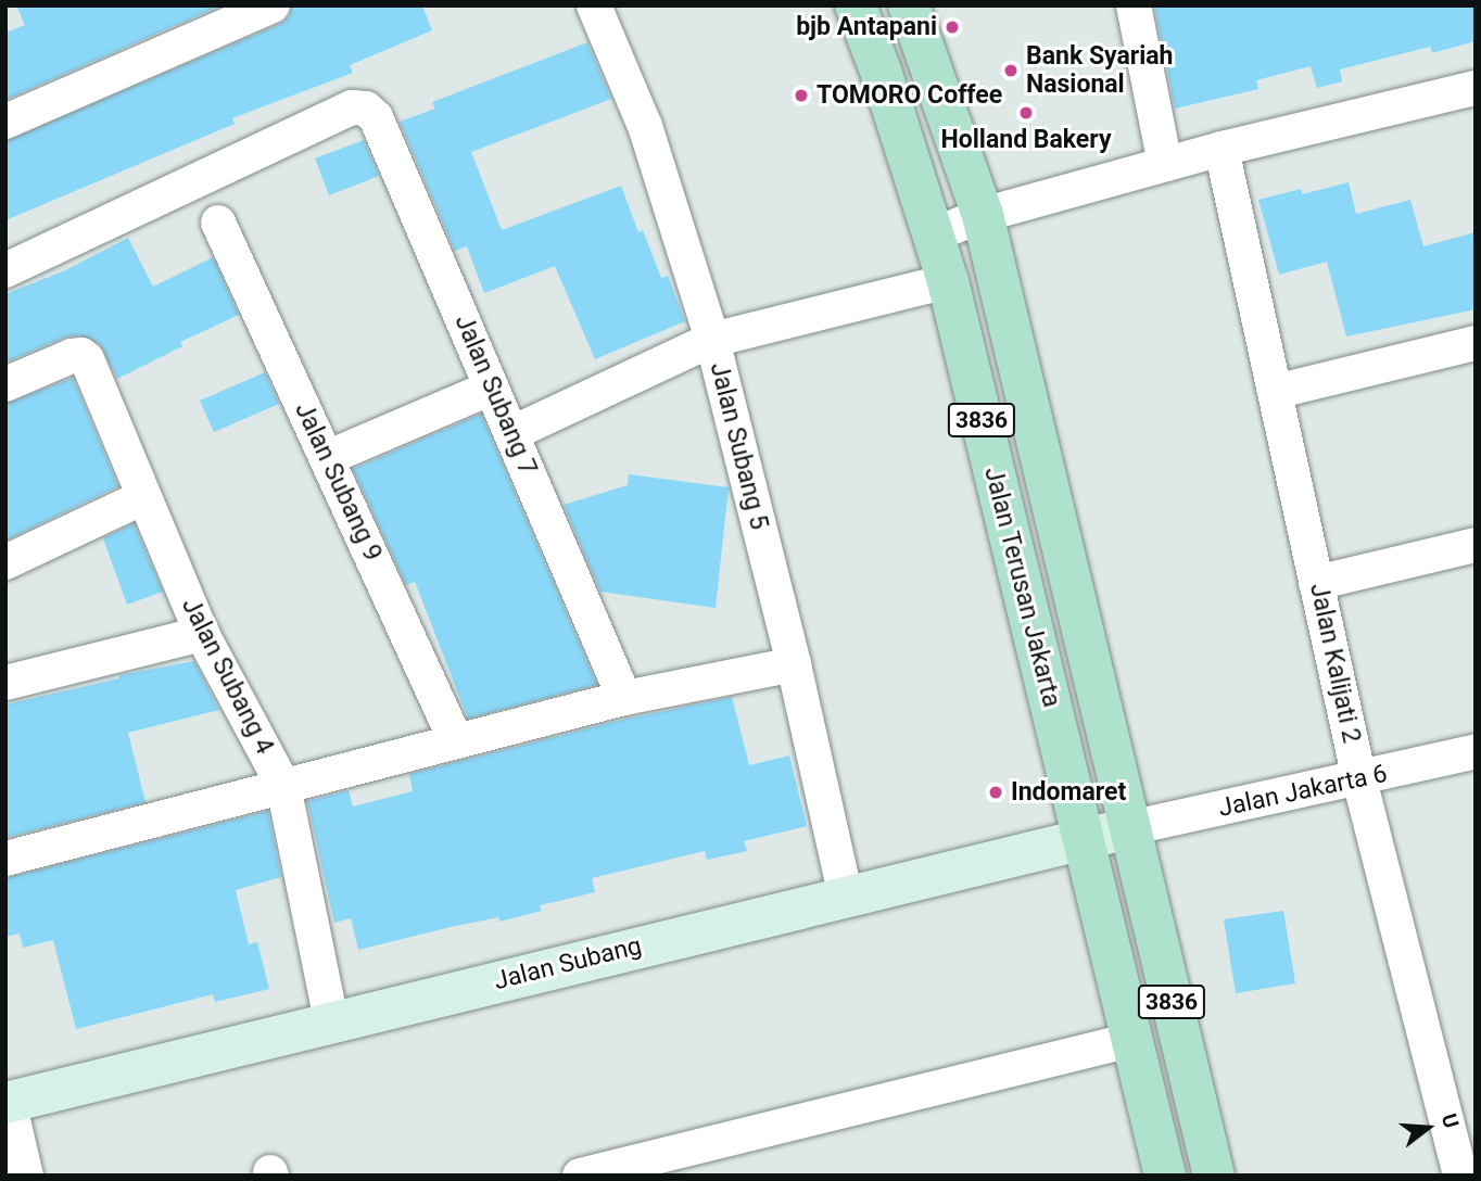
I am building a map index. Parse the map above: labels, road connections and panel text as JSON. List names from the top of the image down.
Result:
{
  "streets": {
    "main road": ["3836", "Jalan Terusan Jakarta"],
    "street": [
      "Jalan Subang 7",
      "Jalan Subang 5",
      "Jalan Subang 9",
      "Jalan Kalijati 2",
      "Jalan Subang 4",
      "Jalan Jakarta 6",
      "Jalan Subang"
    ]
  },
  "crossings": [
    ["Jalan Subang 5", "Jalan Subang"],
    ["Jalan Terusan Jakarta", "Jalan Jakarta 6"],
    ["Jalan Terusan Jakarta", "Jalan Subang"],
    ["Jalan Kalijati 2", "Jalan Jakarta 6"],
    ["Jalan Subang 4", "Jalan Subang"],
    ["Jalan Jakarta 6", "Jalan Subang"]
  ],
  "places": [
    "bjb Antapani",
    "Bank Syariah Nasional",
    "TOMORO Coffee",
    "Holland Bakery",
    "Indomaret"
  ],
  "north": "right"
}
